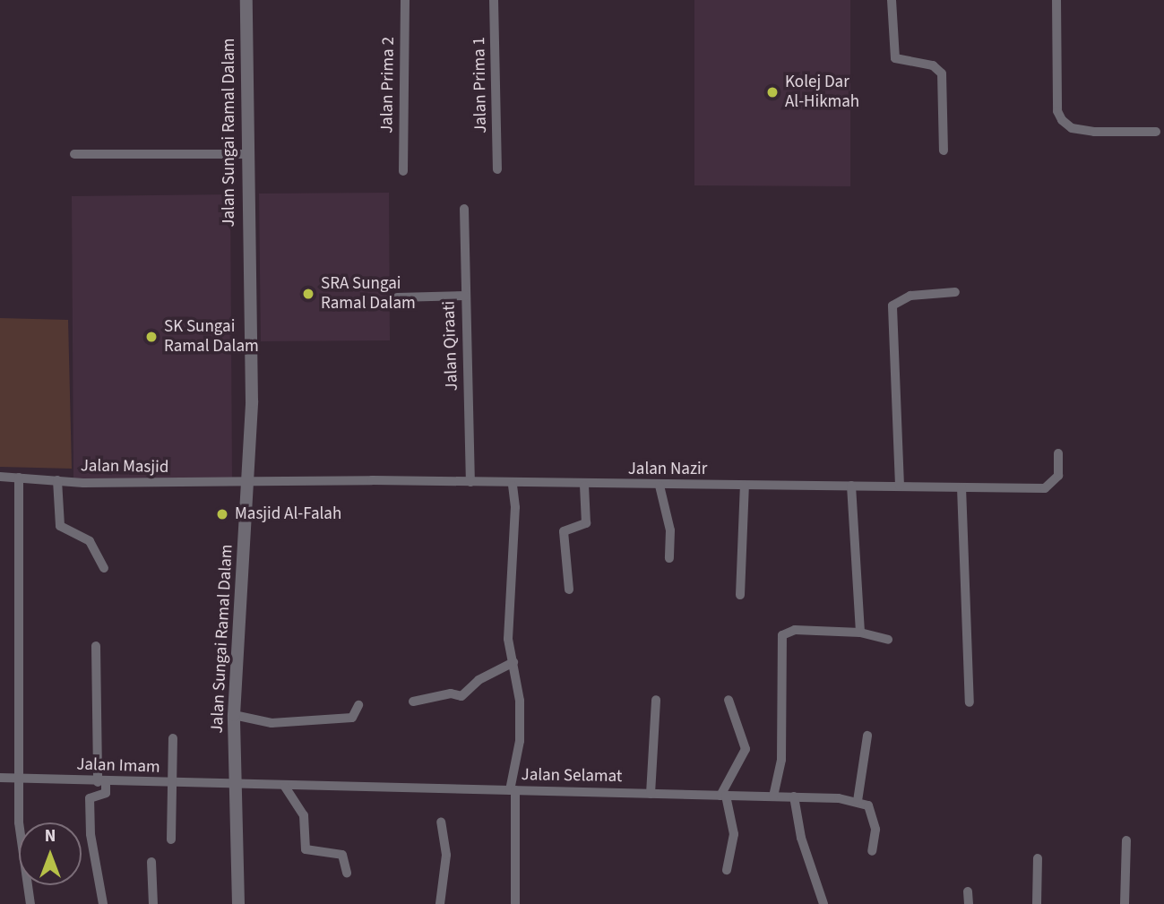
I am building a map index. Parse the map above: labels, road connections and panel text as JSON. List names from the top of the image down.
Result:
{
  "streets": {
    "street": [
      "Jalan Prima 2",
      "Jalan Prima 1",
      "Jalan Sungai Ramal Dalam",
      "Jalan Qiraati",
      "Jalan Masjid",
      "Jalan Nazir",
      "Jalan Imam",
      "Jalan Selamat"
    ]
  },
  "crossings": [
    ["Jalan Sungai Ramal Dalam", "Jalan Masjid"],
    ["Jalan Sungai Ramal Dalam", "Jalan Nazir"],
    ["Jalan Sungai Ramal Dalam", "Jalan Imam"],
    ["Jalan Sungai Ramal Dalam", "Jalan Selamat"],
    ["Jalan Qiraati", "Jalan Nazir"],
    ["Jalan Masjid", "Jalan Nazir"],
    ["Jalan Imam", "Jalan Selamat"]
  ],
  "places": [
    "Kolej Dar Al-Hikmah",
    "SRA Sungai Ramal Dalam",
    "SK Sungai Ramal Dalam",
    "Masjid Al-Falah"
  ],
  "north": "top"
}
